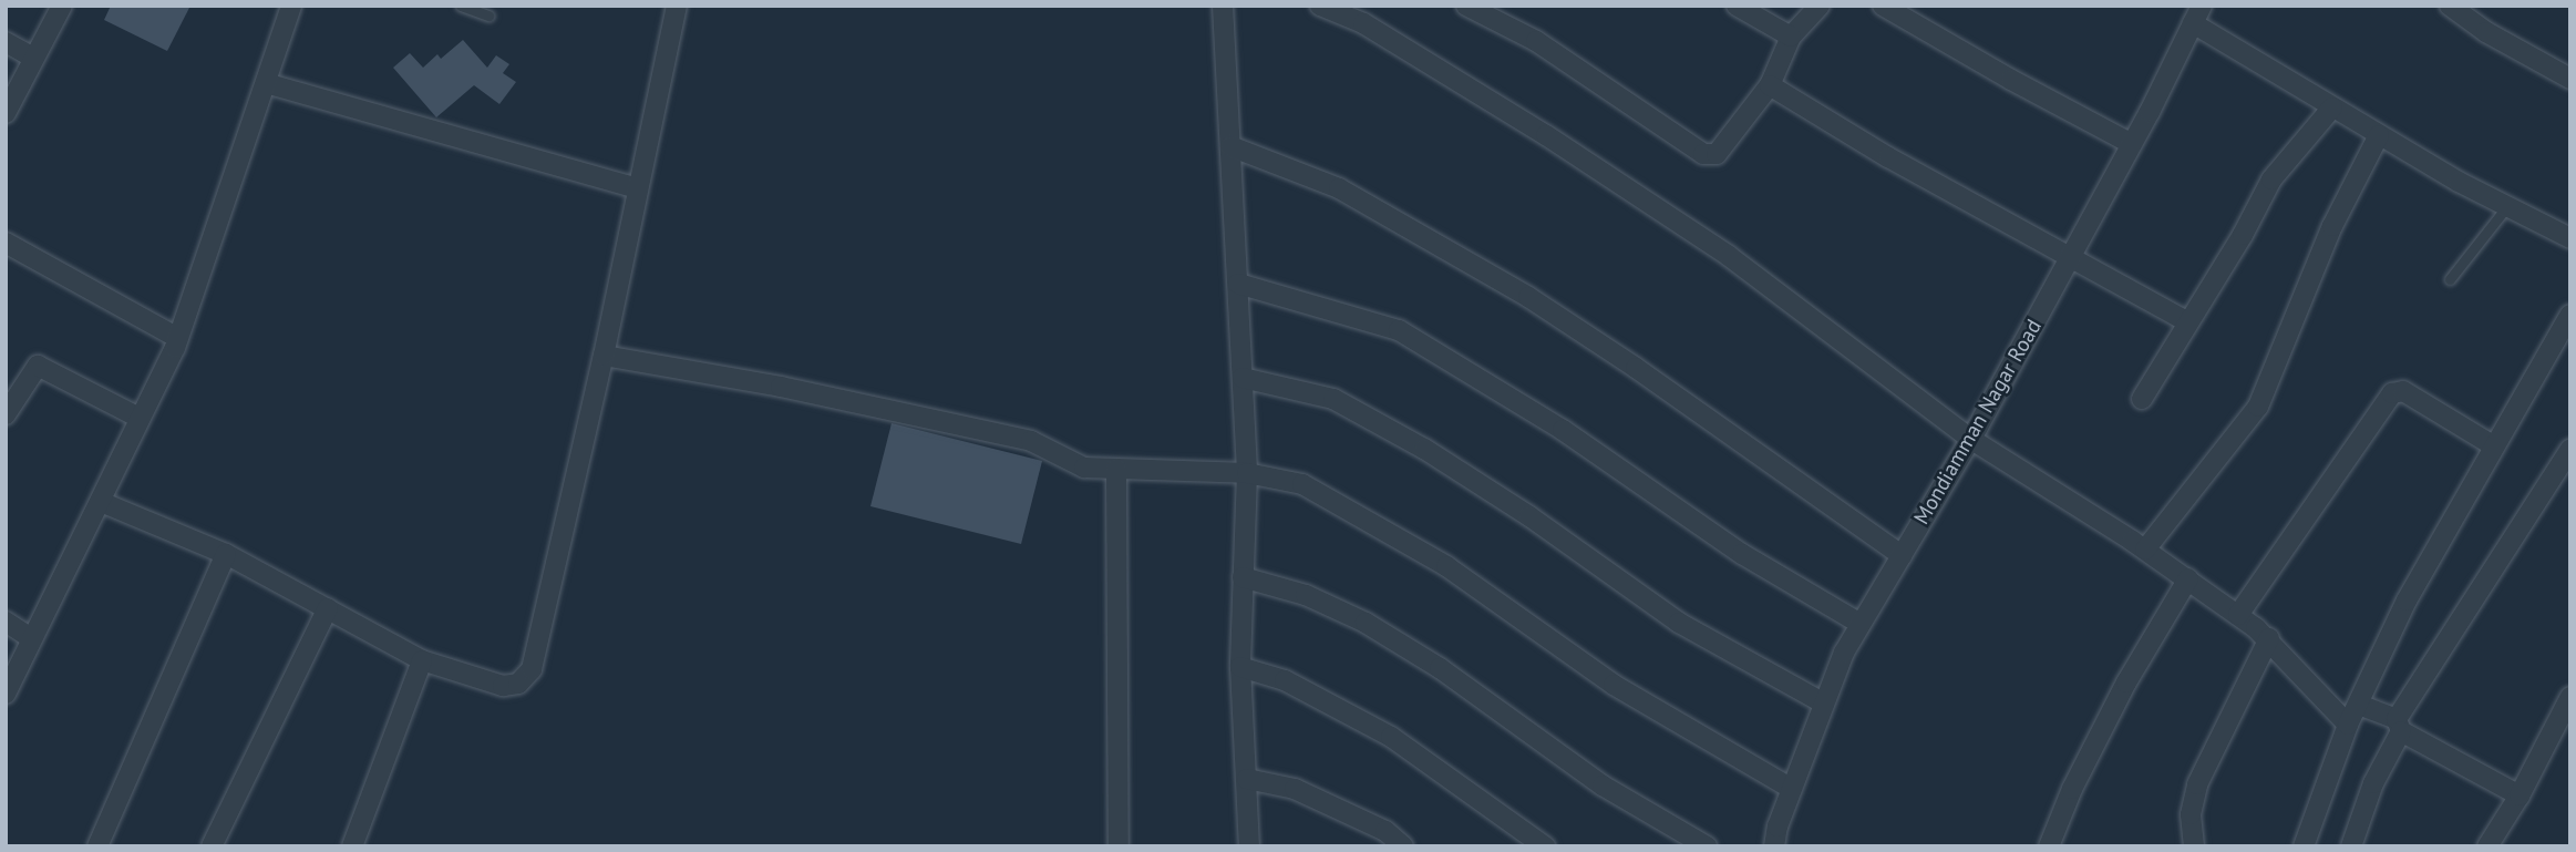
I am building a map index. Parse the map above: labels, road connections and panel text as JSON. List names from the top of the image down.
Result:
{
  "streets": {
    "street": ["Mondiamman Nagar Road"]
  }
}
